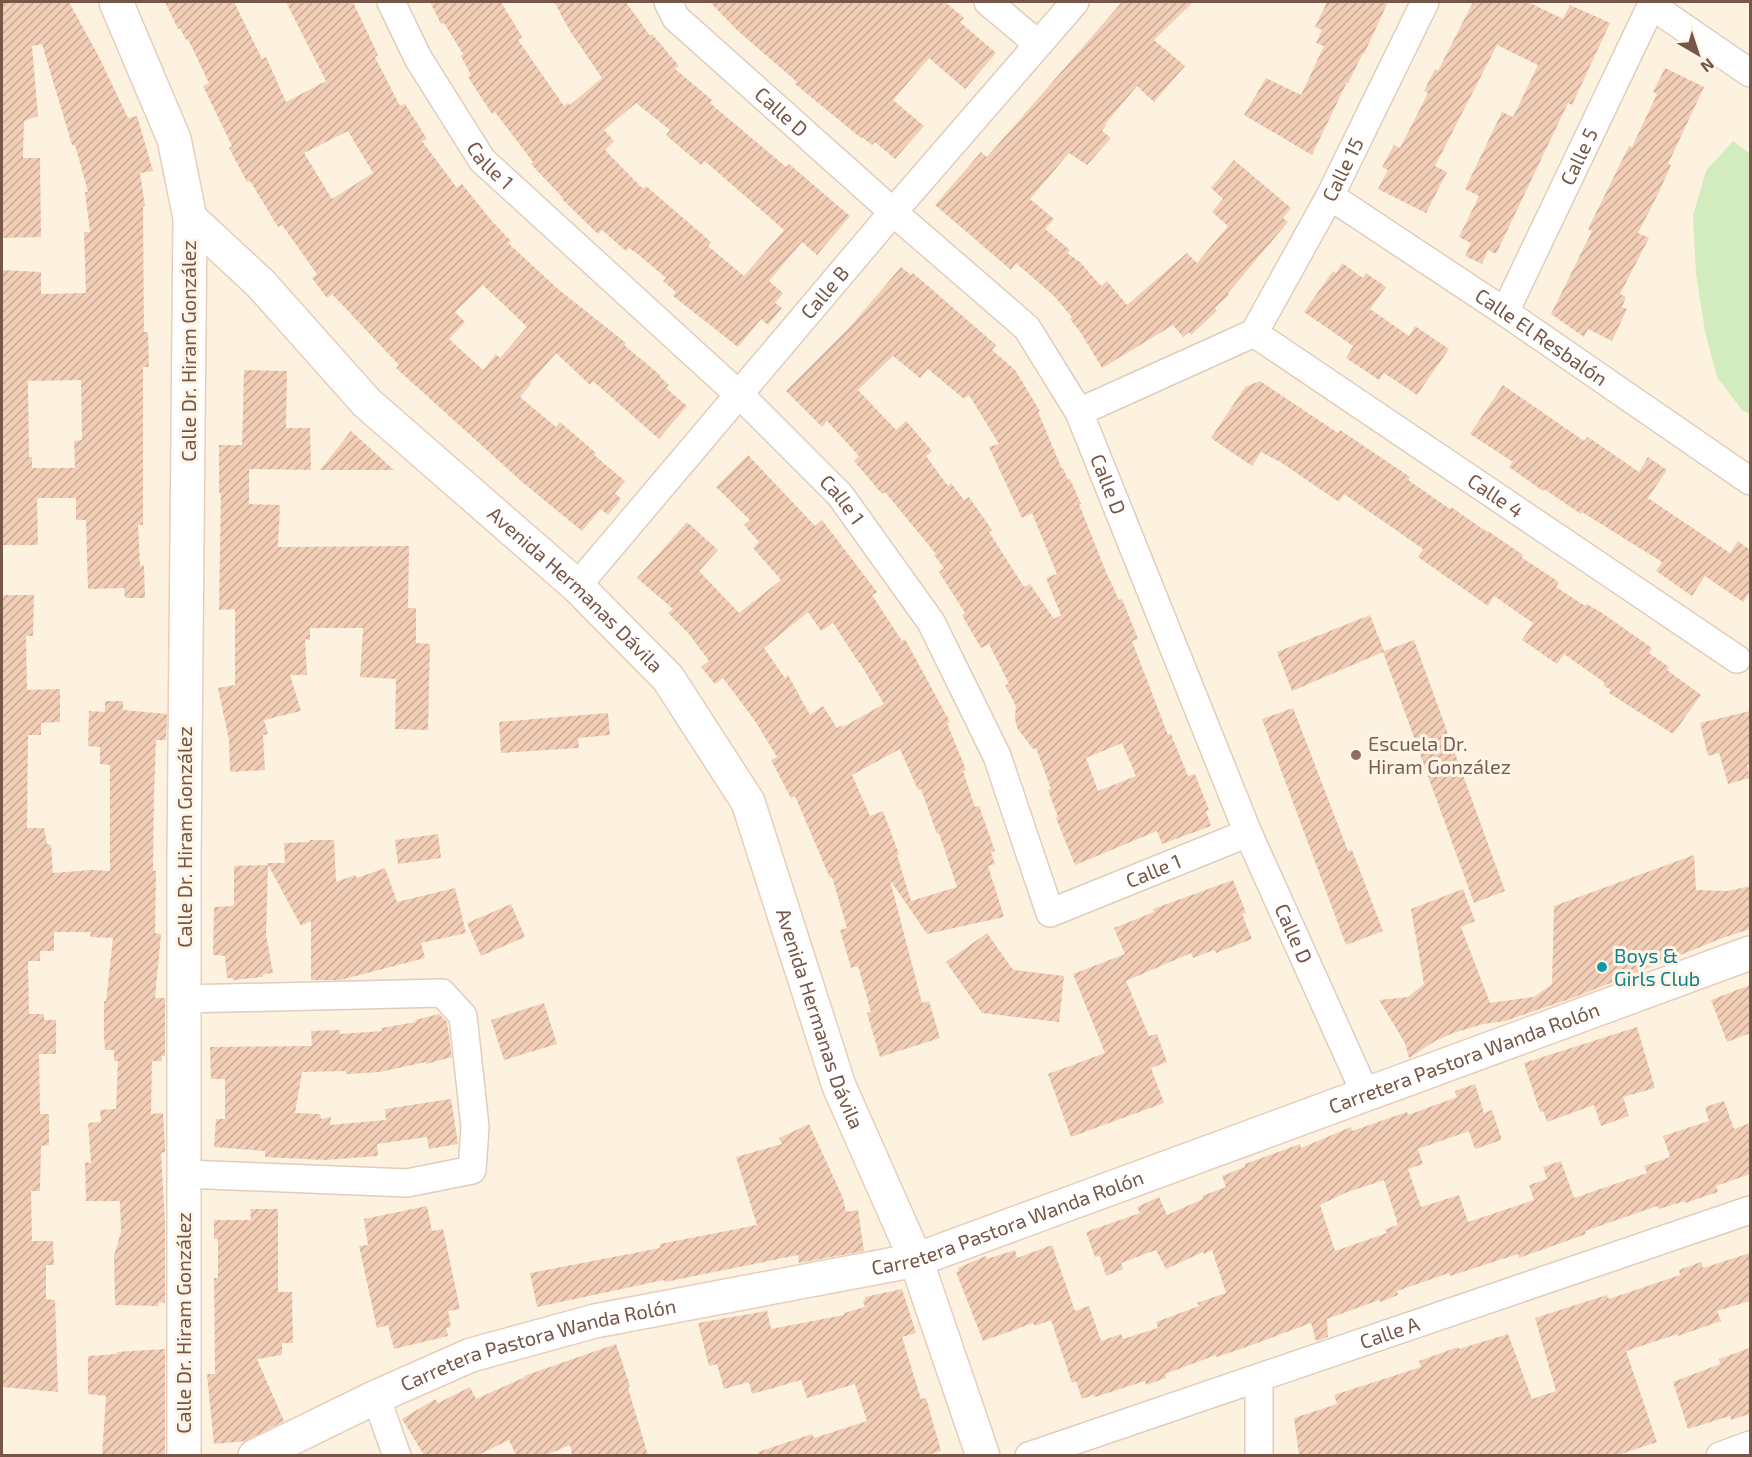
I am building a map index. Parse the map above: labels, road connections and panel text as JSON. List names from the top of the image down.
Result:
{
  "streets": {
    "street": [
      "Calle D",
      "Calle 5",
      "Calle 1",
      "Calle 15",
      "Calle B",
      "Calle El Resbalón",
      "Calle Dr. Hiram González",
      "Calle 4",
      "Avenida Hermanas Dávila",
      "Carretera Pastora Wanda Rolón",
      "Calle A"
    ]
  },
  "crossings": [
    ["Calle D", "Calle 1"],
    ["Calle D", "Calle B"],
    ["Calle D", "Carretera Pastora Wanda Rolón"],
    ["Calle 5", "Calle El Resbalón"],
    ["Calle 1", "Calle B"],
    ["Calle 15", "Calle El Resbalón"],
    ["Calle 15", "Calle 4"],
    ["Calle B", "Avenida Hermanas Dávila"],
    ["Calle Dr. Hiram González", "Avenida Hermanas Dávila"],
    ["Avenida Hermanas Dávila", "Carretera Pastora Wanda Rolón"]
  ],
  "places": ["Escuela Dr. Hiram González", "Boys & Girls Club"],
  "north": "bottom right"
}
